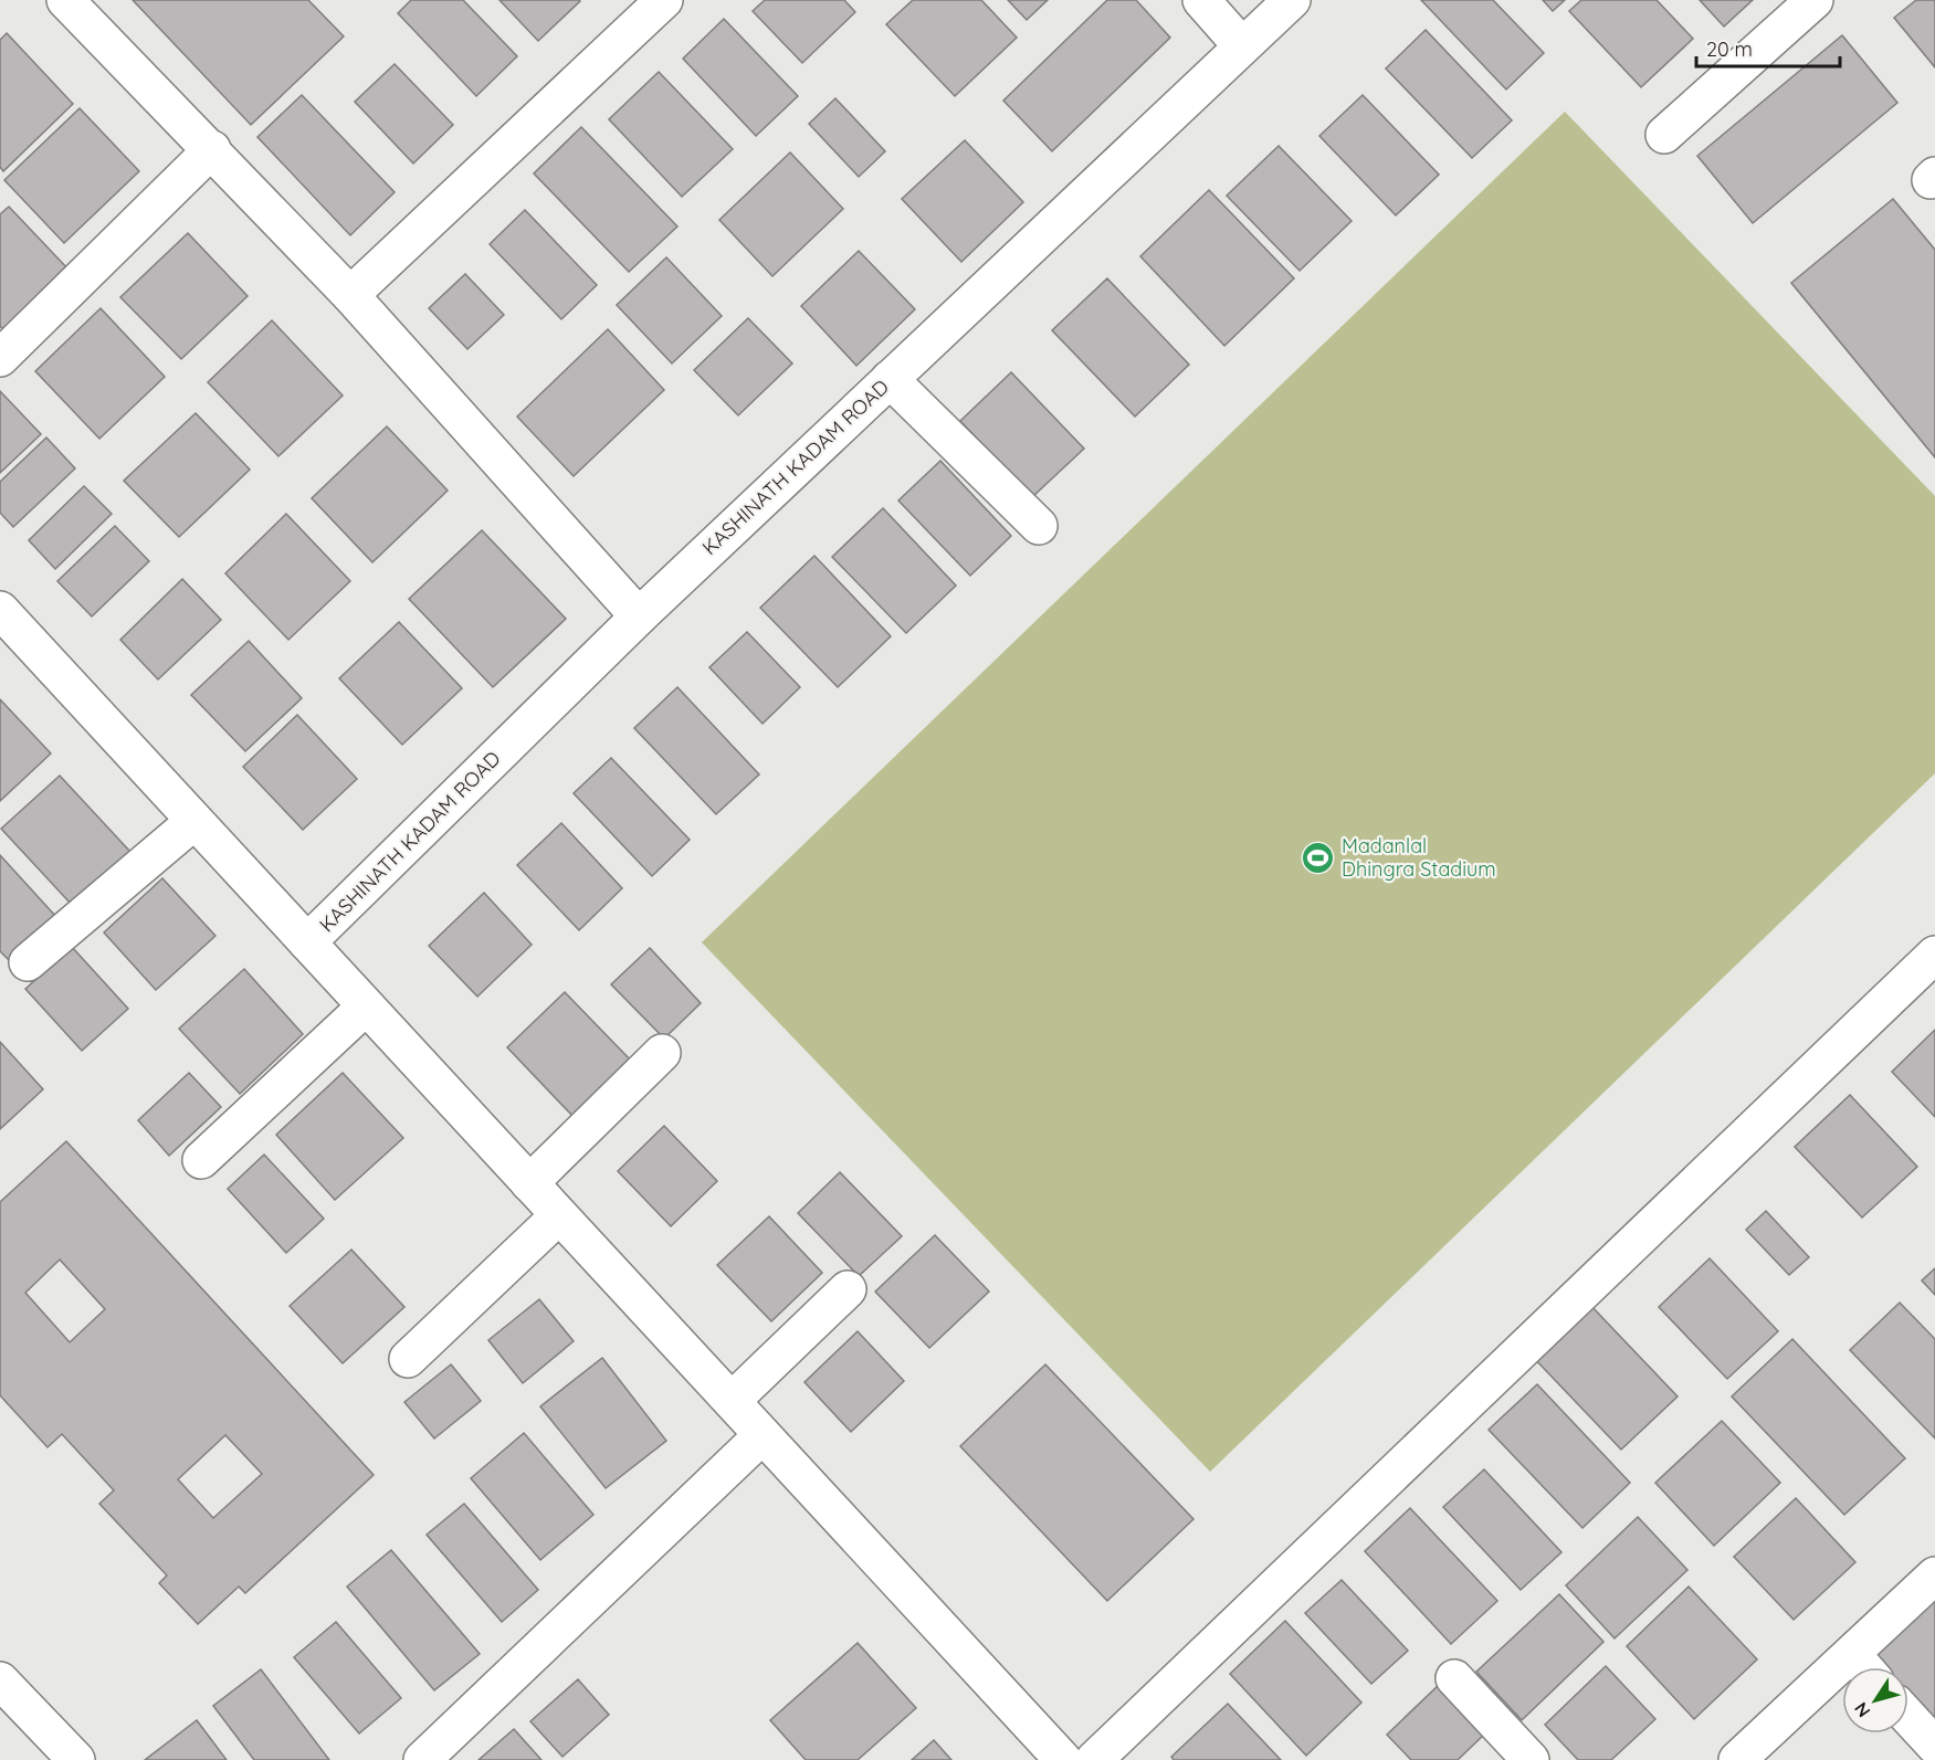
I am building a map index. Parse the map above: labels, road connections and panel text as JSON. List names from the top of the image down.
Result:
{
  "streets": {
    "street": ["KASHINATH KADAM ROAD"]
  },
  "places": {
    "sports": ["Madanlal Dhingra Stadium"]
  },
  "scale_bar": "20 m",
  "north": "bottom left"
}
